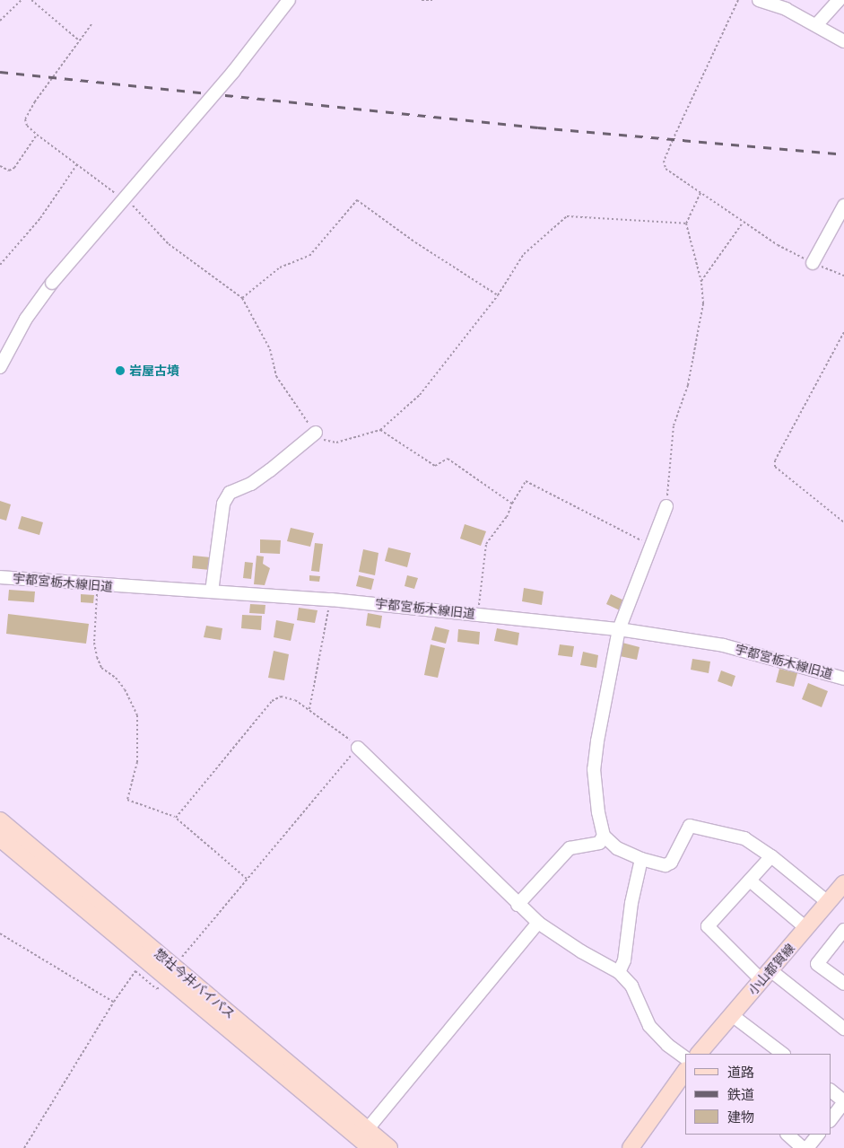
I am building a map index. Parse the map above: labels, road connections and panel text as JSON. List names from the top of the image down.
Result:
{
  "streets": {
    "main road": ["小山都賀線", "惣社今井バイパス"],
    "street": ["宇都宮栃木線旧道"]
  },
  "places": ["岩屋古墳"],
  "legend": ["道路", "鉄道", "建物"]
}
